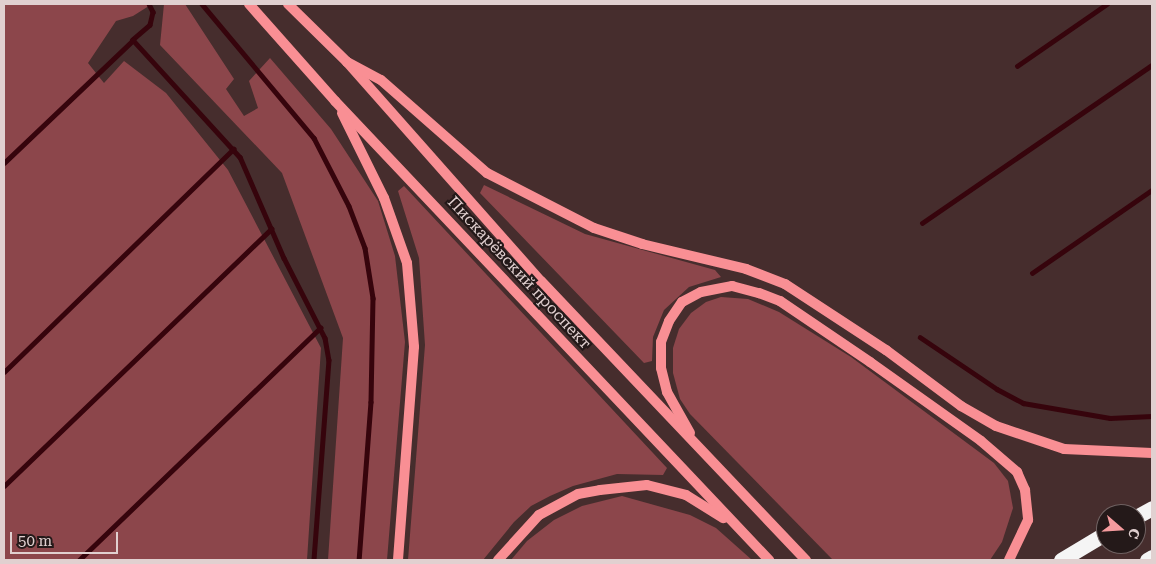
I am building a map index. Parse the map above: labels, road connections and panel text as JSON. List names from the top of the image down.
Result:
{
  "streets": {
    "main road": ["Пискарёвский проспект"]
  },
  "scale_bar": "50 m",
  "north": "right"
}
